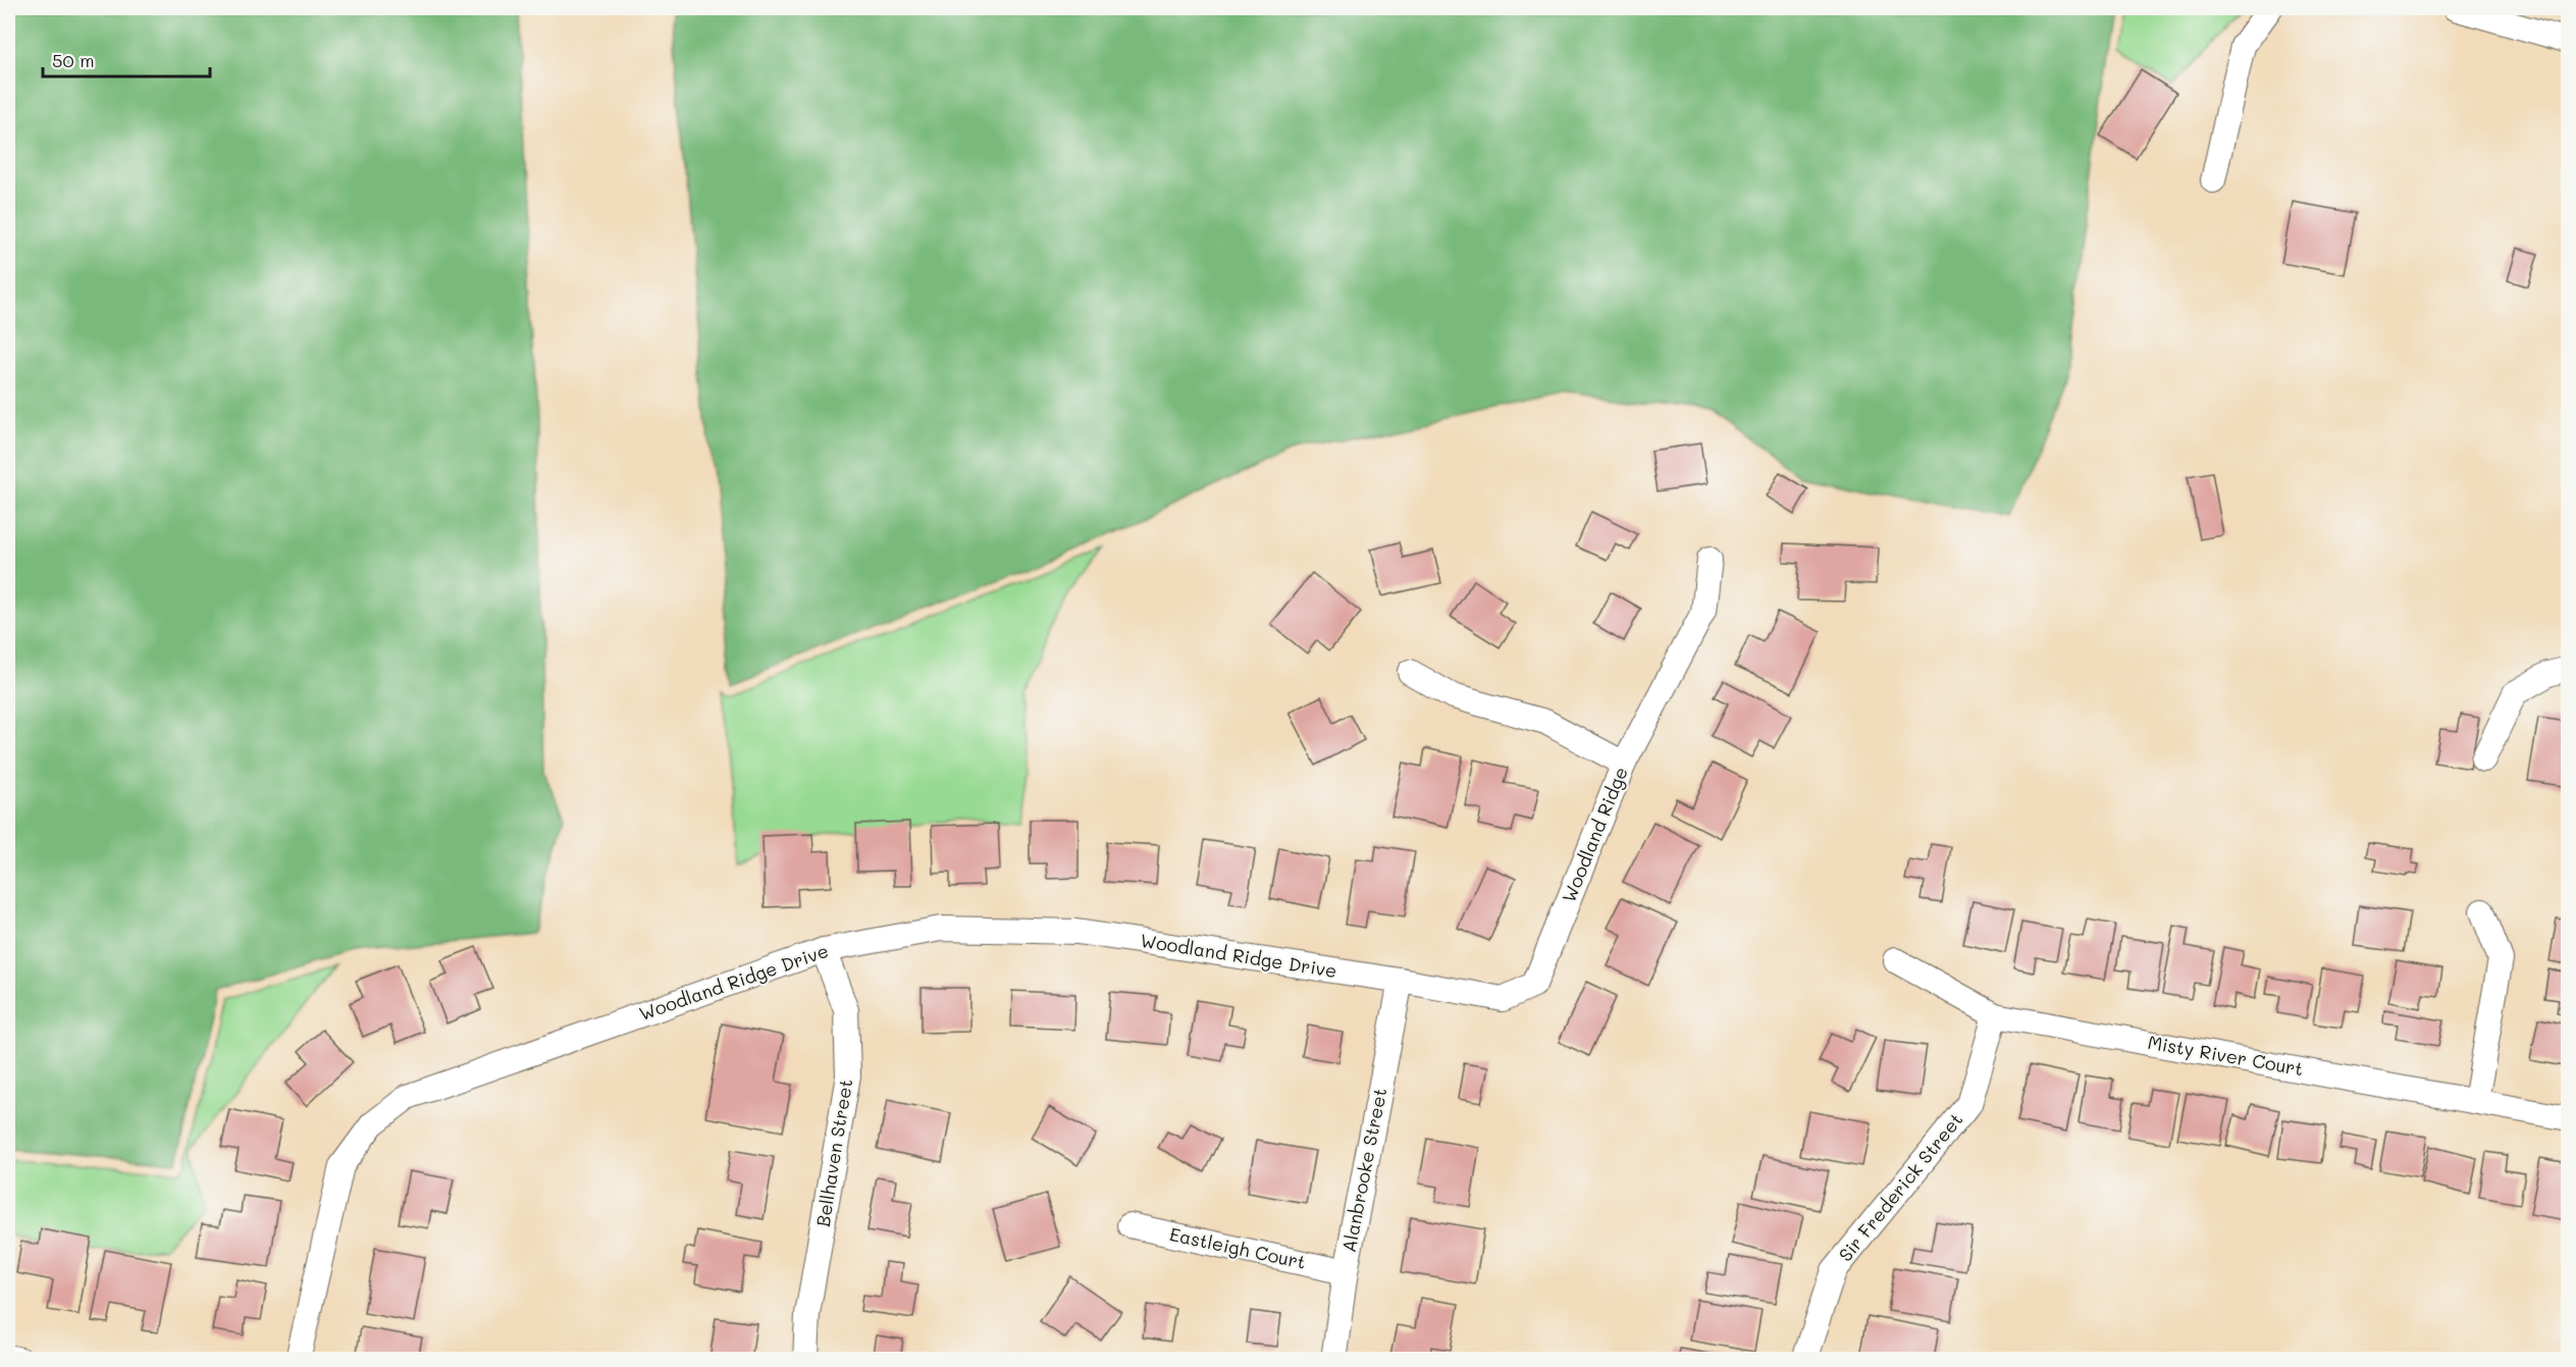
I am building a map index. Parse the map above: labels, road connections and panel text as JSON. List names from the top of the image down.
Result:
{
  "streets": {
    "street": [
      "Woodland Ridge",
      "Woodland Ridge Drive",
      "Misty River Court",
      "Bellhaven Street",
      "Alanbrooke Street",
      "Sir Frederick Street",
      "Eastleigh Court"
    ]
  },
  "crossings": [
    ["Woodland Ridge", "Woodland Ridge Drive"],
    ["Woodland Ridge", "Alanbrooke Street"],
    ["Woodland Ridge Drive", "Bellhaven Street"],
    ["Woodland Ridge Drive", "Alanbrooke Street"],
    ["Misty River Court", "Sir Frederick Street"],
    ["Alanbrooke Street", "Eastleigh Court"]
  ],
  "scale_bar": "50 m"
}
